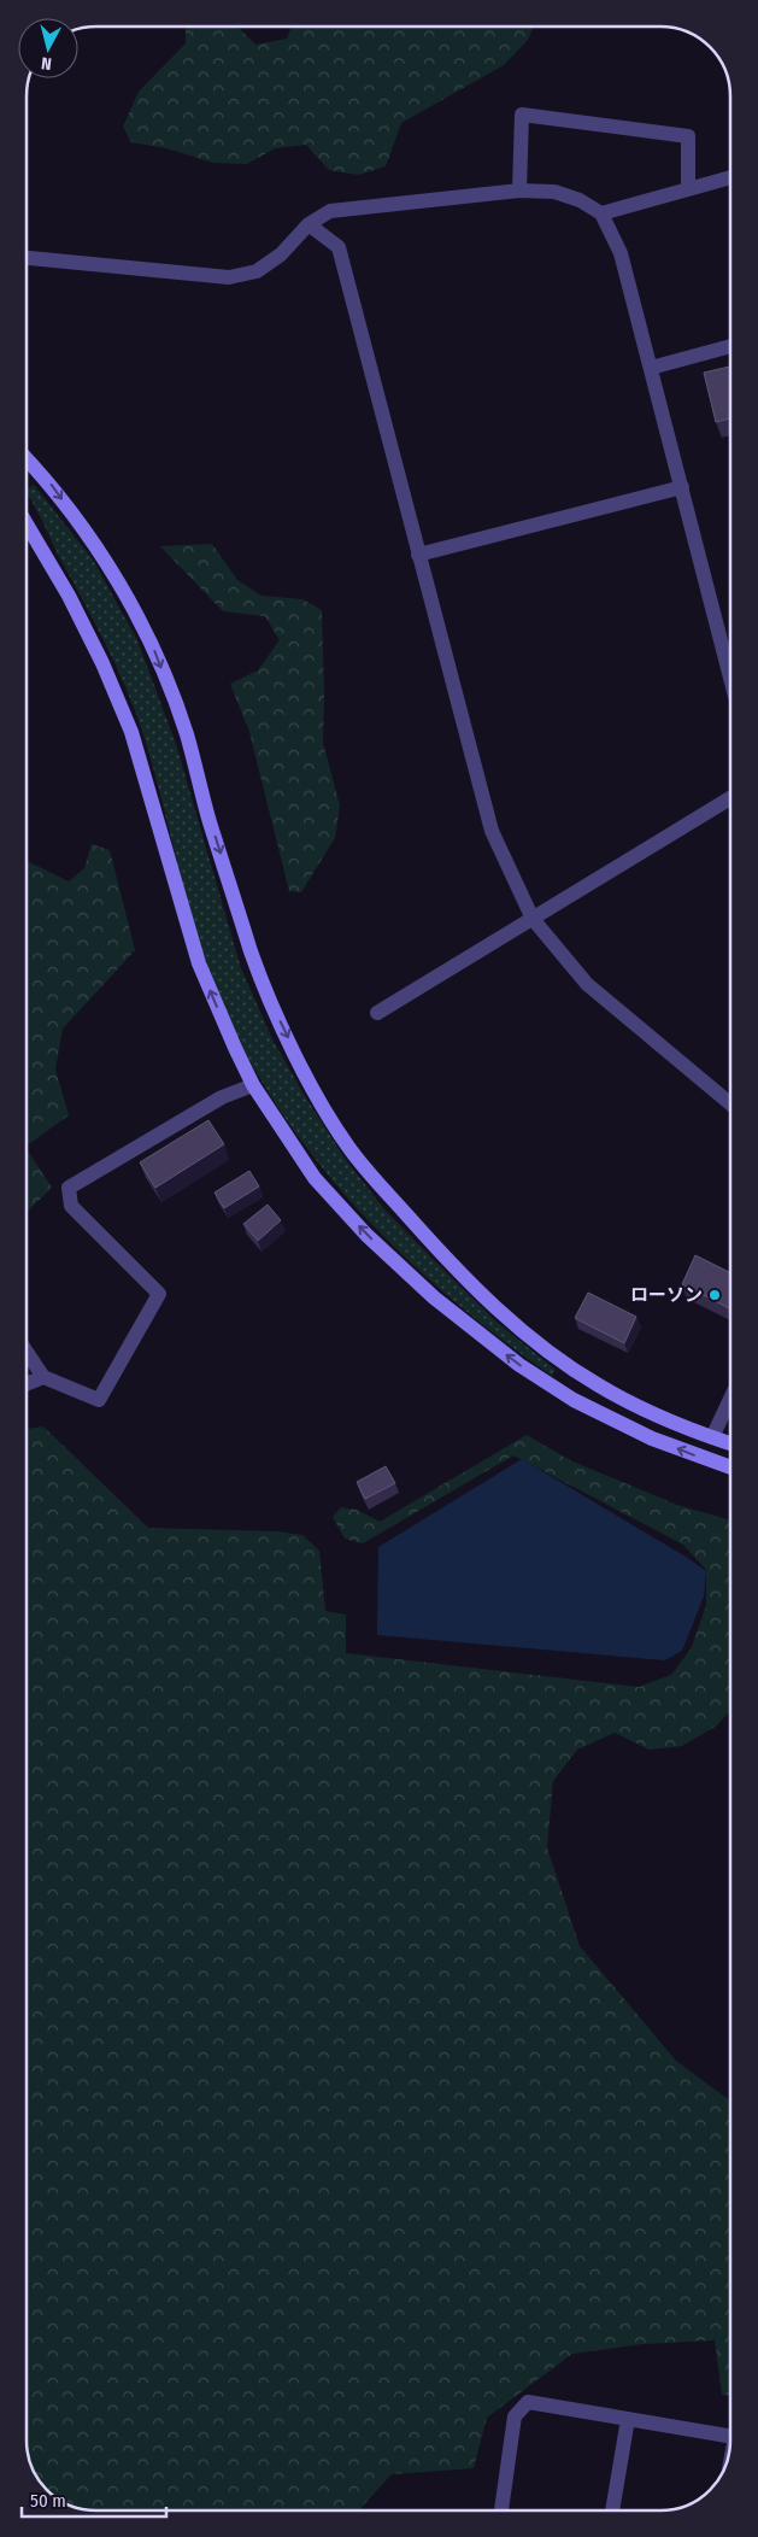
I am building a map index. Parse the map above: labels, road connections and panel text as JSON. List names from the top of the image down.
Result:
{
  "places": ["ローソン"],
  "scale_bar": "50 m",
  "north": "bottom"
}
